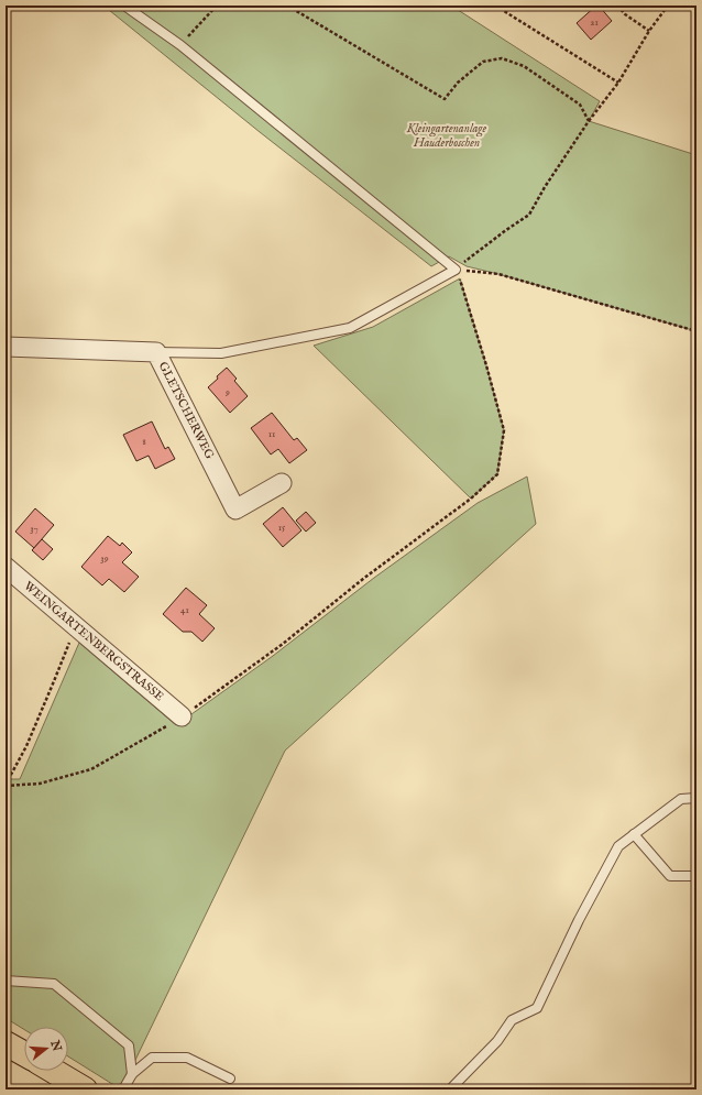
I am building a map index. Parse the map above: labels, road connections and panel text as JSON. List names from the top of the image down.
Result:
{
  "streets": {
    "street": ["GLETSCHERWEG", "WEINGARTENBERGSTRASSE"]
  },
  "parks": ["Kleingartenanlage Hauderboschen"],
  "house_numbers": [
    "21",
    "9",
    "11",
    "8",
    "15",
    "37",
    "39",
    "41"
  ],
  "north": "right"
}
